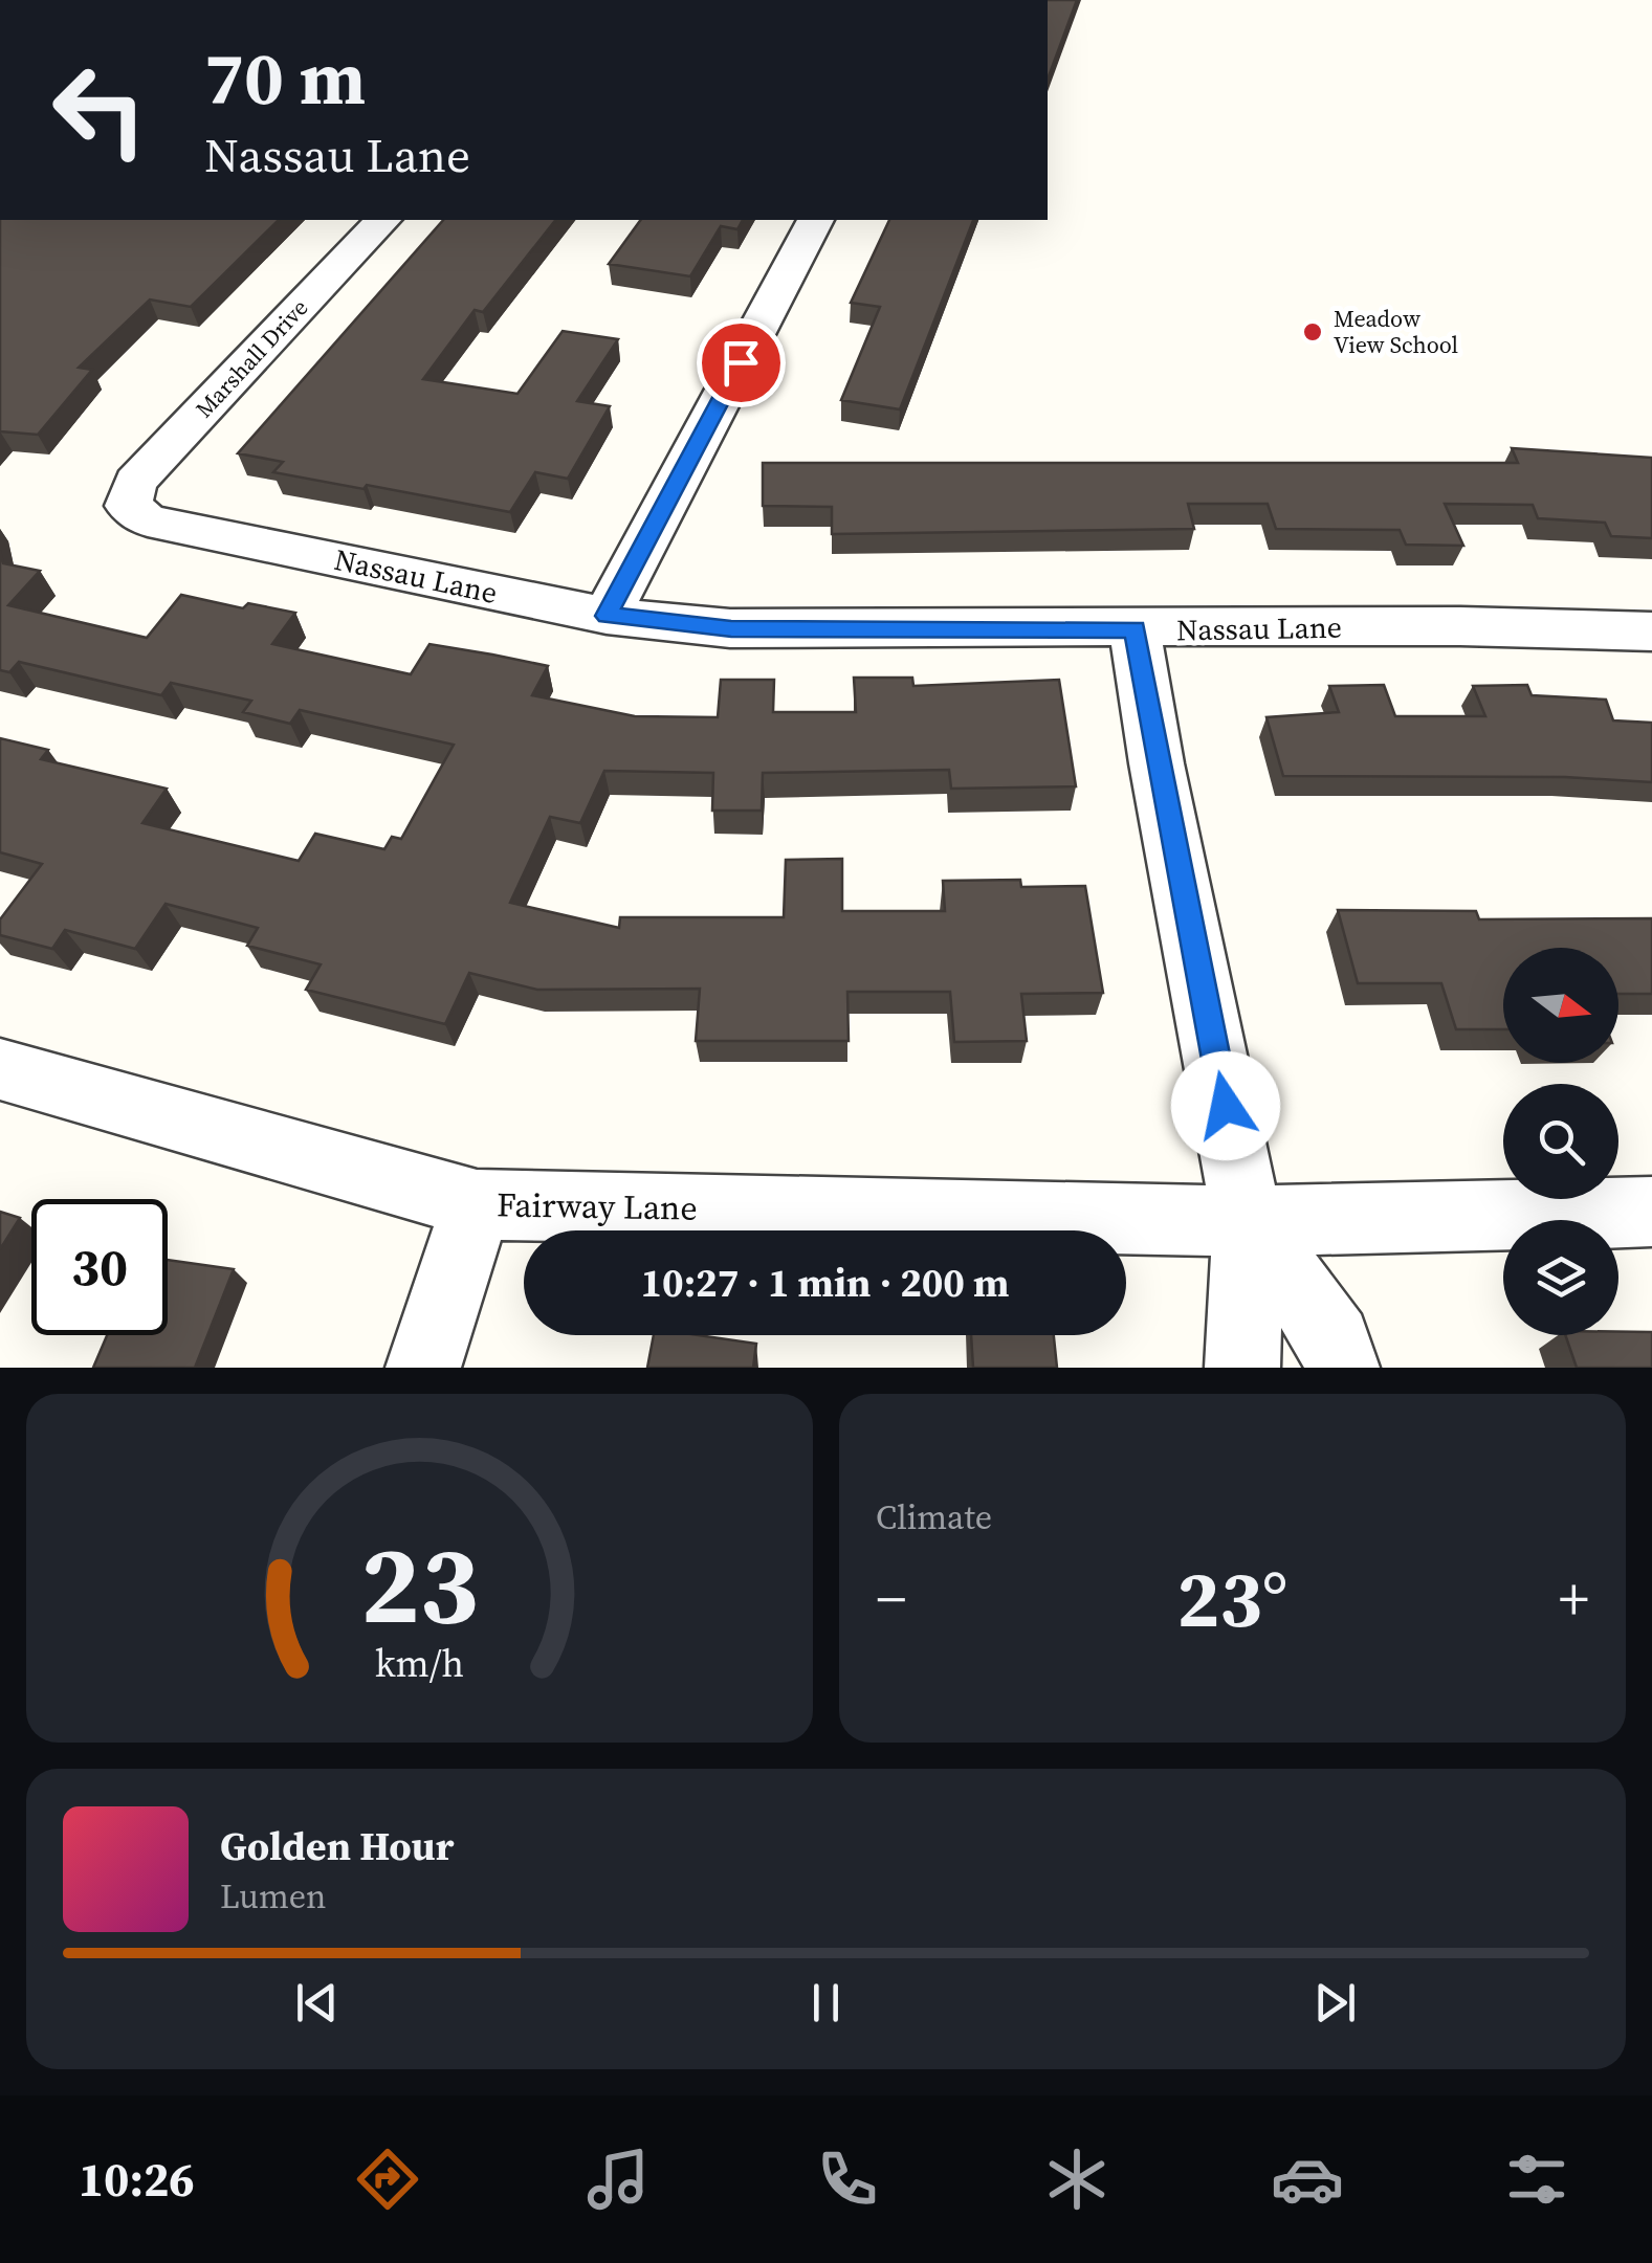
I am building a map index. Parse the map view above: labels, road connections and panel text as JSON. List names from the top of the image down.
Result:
{
  "streets": {
    "street": ["Marshall Drive", "Nassau Lane", "Fairway Lane"]
  },
  "crossings": [
    ["Marshall Drive", "Nassau Lane"]
  ],
  "places": ["Meadow View School"],
  "north": "right",
  "page": {
    "turn": ["70 m", "Nassau Lane"],
    "limit": "30",
    "trip": "10:27 · 1 min · 200 m",
    "tile": "Climate",
    "heat": ["−", "23°", "+"],
    "song": ["Golden Hour", "Lumen"],
    "tabs": "10:26",
    "gauge": ["23", "km/h"]
  }
}
